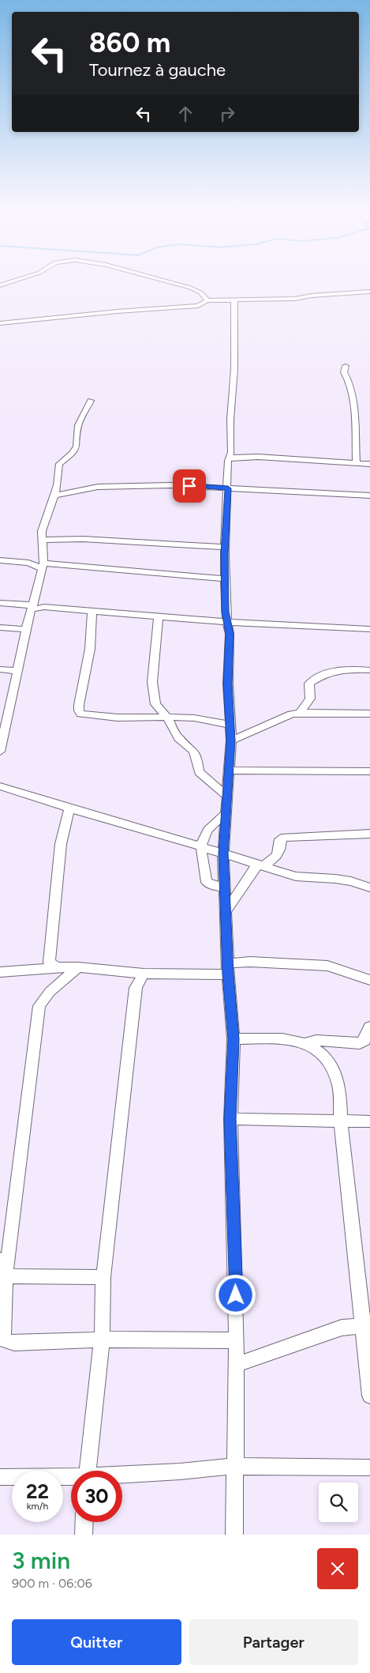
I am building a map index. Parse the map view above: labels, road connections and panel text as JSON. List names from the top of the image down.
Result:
{
  "page": {
    "turn": ["860 m", "Tournez à gauche"],
    "speed": "22 km/h",
    "limit": "30",
    "heading": ["3 min", "900 m · 06:06"],
    "buttons": ["Quitter", "Partager"]
  }
}
